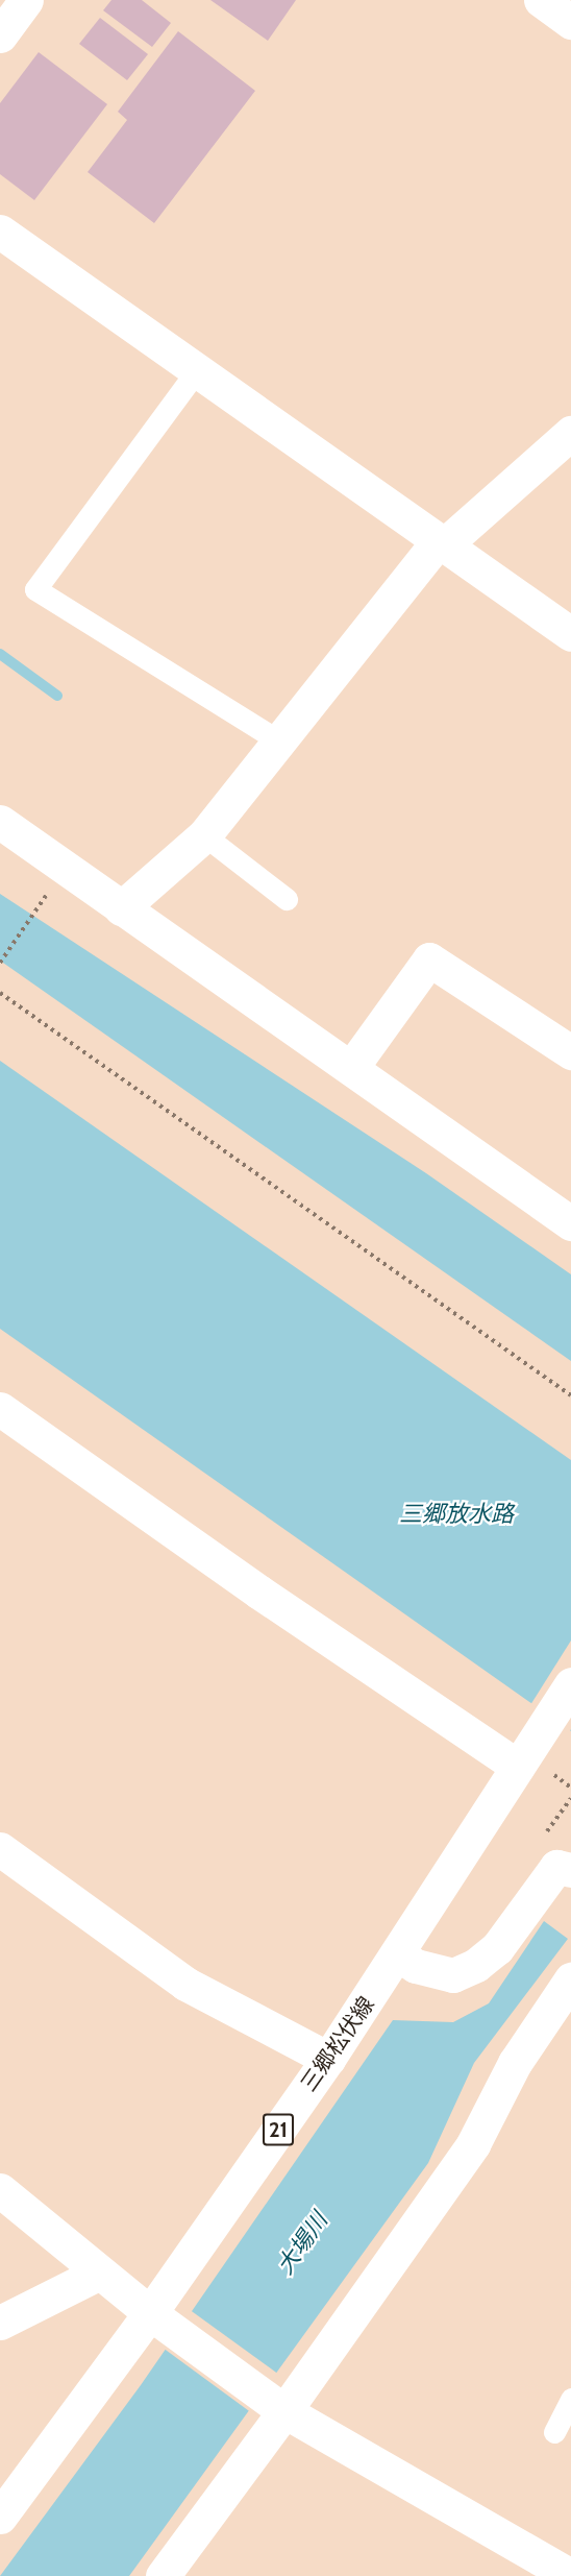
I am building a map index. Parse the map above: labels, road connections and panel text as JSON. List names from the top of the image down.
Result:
{
  "streets": {
    "street": ["三郷松伏線", "21"]
  },
  "water": ["三郷放水路", "大場川"]
}
